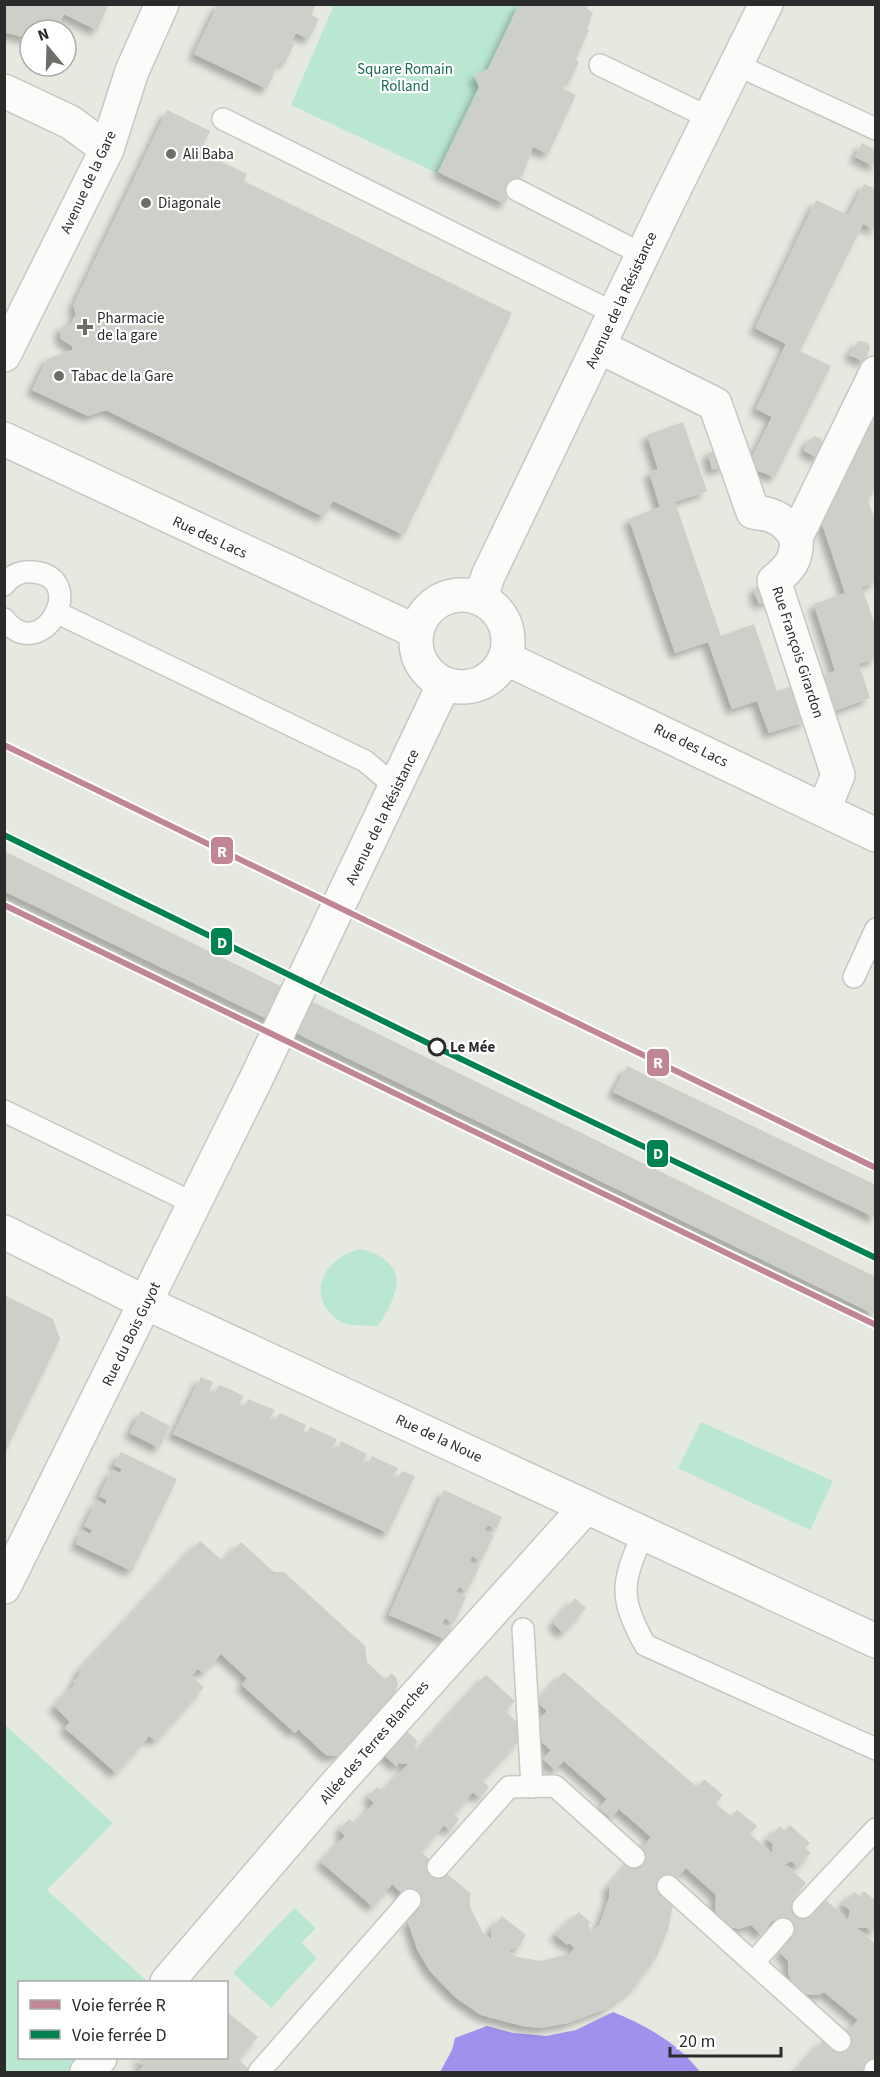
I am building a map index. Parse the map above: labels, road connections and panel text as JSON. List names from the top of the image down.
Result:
{
  "streets": {
    "street": [
      "Avenue de la Gare",
      "Avenue de la Résistance",
      "Rue des Lacs",
      "Rue François Girardon",
      "Rue du Bois Guyot",
      "Rue de la Noue",
      "Allée des Terres Blanches"
    ]
  },
  "crossings": [
    ["Avenue de la Résistance", "Rue des Lacs"],
    ["Avenue de la Résistance", "Rue du Bois Guyot"],
    ["Rue des Lacs", "Rue François Girardon"],
    ["Rue du Bois Guyot", "Rue de la Noue"],
    ["Rue de la Noue", "Allée des Terres Blanches"]
  ],
  "parks": ["Square Romain Rolland"],
  "places": {
    "other": [
      "Ali Baba",
      "Diagonale",
      "Tabac de la Gare",
      "Le Mée"
    ],
    "health": ["Pharmacie de la gare"]
  },
  "lines": ["rail line R", "rail line D"],
  "legend": ["Voie ferrée R", "Voie ferrée D"],
  "scale_bar": "20 m",
  "north": "top"
}
